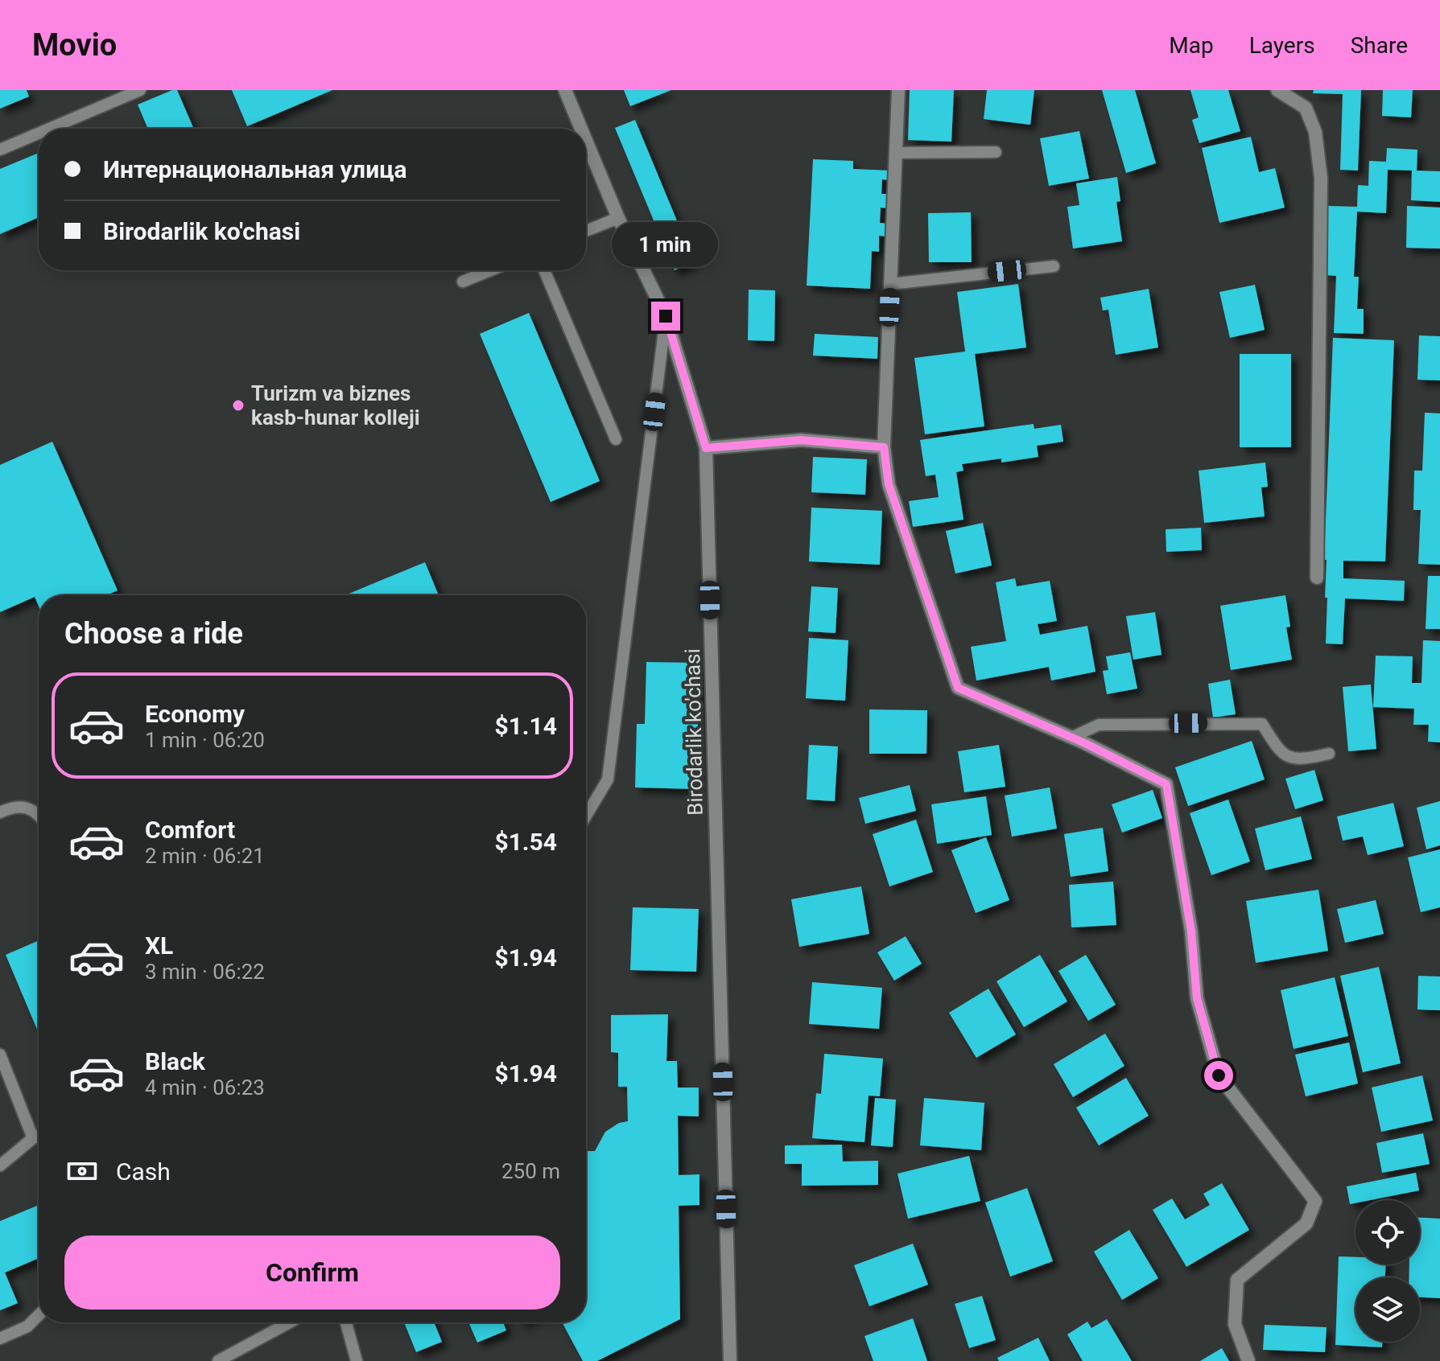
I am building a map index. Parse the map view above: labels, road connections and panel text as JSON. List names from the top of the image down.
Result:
{
  "streets": {
    "street": ["Birodarlik ko'chasi"]
  },
  "places": ["Turizm va biznes kasb-hunar kolleji"],
  "page": {
    "header": "Movio",
    "nav": ["Map", "Layers", "Share"],
    "banner": ["Интернациональная улица", "Birodarlik ko'chasi"],
    "bubble": "1 min",
    "heading": "Choose a ride",
    "list": [
      {
        "name": "Economy",
        "note": "1 min · 06:20",
        "value": "$1.14"
      },
      {
        "name": "Comfort",
        "note": "2 min · 06:21",
        "value": "$1.54"
      },
      {
        "name": "XL",
        "note": "3 min · 06:22",
        "value": "$1.94"
      },
      {
        "name": "Black",
        "note": "4 min · 06:23",
        "value": "$1.94"
      }
    ],
    "pay": ["Cash", "250 m"],
    "buttons": "Confirm"
  }
}
